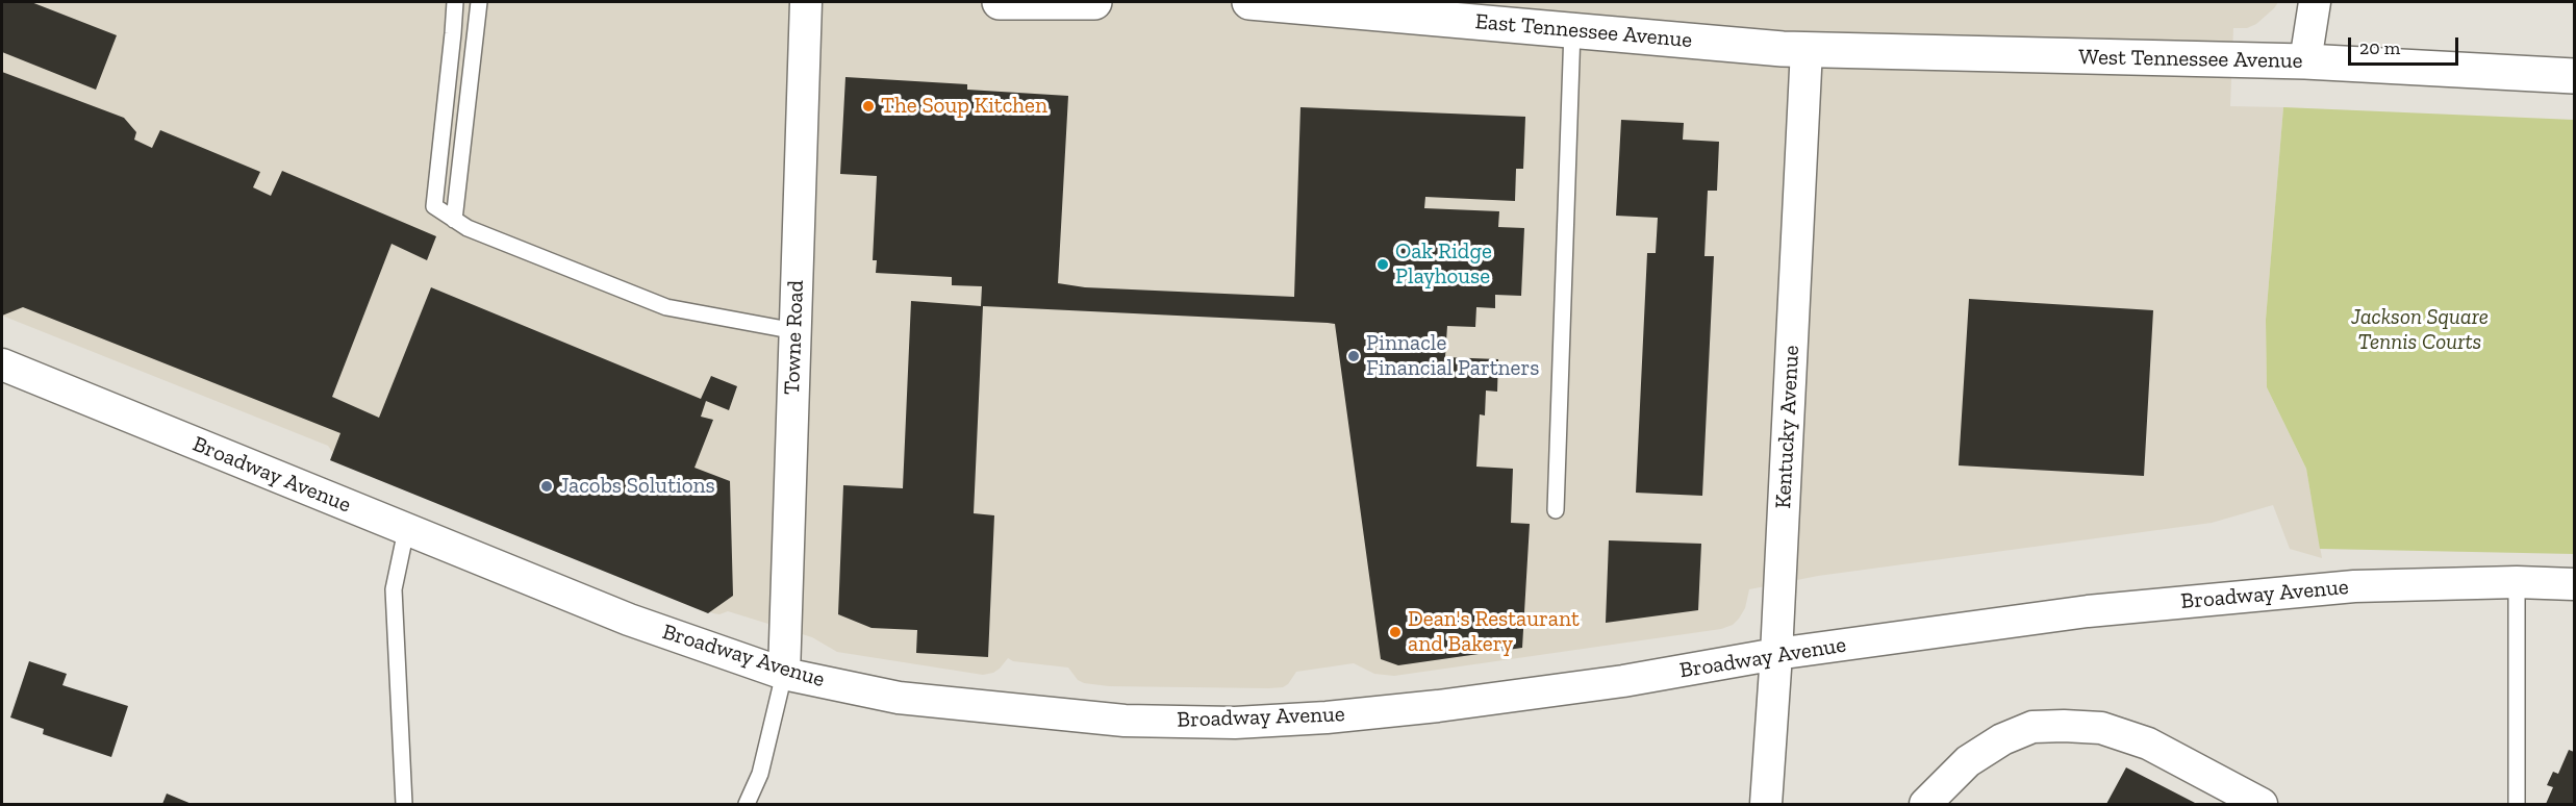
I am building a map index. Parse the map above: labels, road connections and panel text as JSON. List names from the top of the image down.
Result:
{
  "streets": {
    "street": [
      "East Tennessee Avenue",
      "West Tennessee Avenue",
      "Towne Road",
      "Kentucky Avenue",
      "Broadway Avenue"
    ]
  },
  "crossings": [
    ["East Tennessee Avenue", "West Tennessee Avenue"],
    ["East Tennessee Avenue", "Kentucky Avenue"],
    ["West Tennessee Avenue", "Kentucky Avenue"],
    ["Towne Road", "Broadway Avenue"],
    ["Kentucky Avenue", "Broadway Avenue"]
  ],
  "parks": ["Jackson Square Tennis Courts"],
  "places": [
    "The Soup Kitchen",
    "Oak Ridge Playhouse",
    "Pinnacle Financial Partners",
    "Jacobs Solutions",
    "Dean's Restaurant and Bakery"
  ],
  "scale_bar": "20 m"
}
